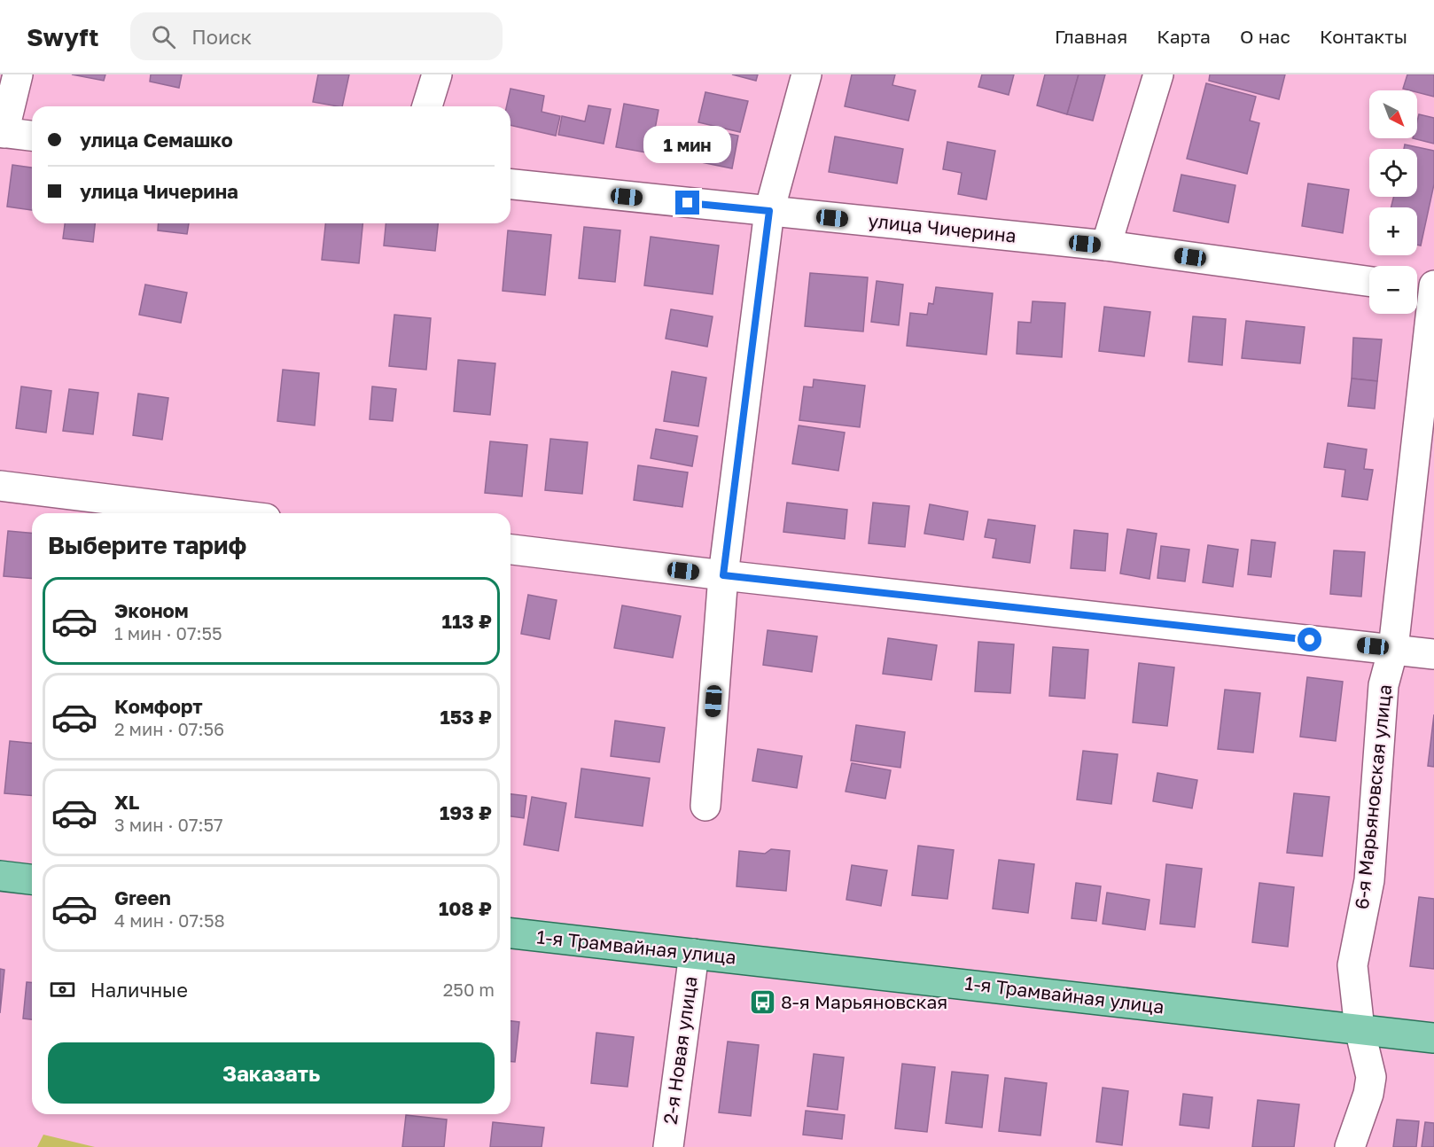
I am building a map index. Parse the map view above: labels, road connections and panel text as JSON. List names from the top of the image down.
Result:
{
  "streets": {
    "main road": ["1-я Трамвайная улица"],
    "street": ["улица Чичерина", "6-я Марьяновская улица", "2-я Новая улица"]
  },
  "crossings": [
    ["6-я Марьяновская улица", "1-я Трамвайная улица"],
    ["1-я Трамвайная улица", "2-я Новая улица"]
  ],
  "places": {
    "bus stop": ["8-я Марьяновская"]
  },
  "north": "bottom right",
  "page": {
    "header": "Swyft",
    "search": "Поиск",
    "nav": [
      "Главная",
      "Карта",
      "О нас",
      "Контакты"
    ],
    "map_buttons": ["+", "−"],
    "banner": ["улица Семашко", "улица Чичерина"],
    "bubble": "1 мин",
    "heading": "Выберите тариф",
    "list": [
      {
        "name": "Эконом",
        "note": "1 мин · 07:55",
        "value": "113 ₽"
      },
      {
        "name": "Комфорт",
        "note": "2 мин · 07:56",
        "value": "153 ₽"
      },
      {
        "name": "XL",
        "note": "3 мин · 07:57",
        "value": "193 ₽"
      },
      {
        "name": "Green",
        "note": "4 мин · 07:58",
        "value": "108 ₽"
      }
    ],
    "pay": ["Наличные", "250 m"],
    "buttons": "Заказать"
  }
}
